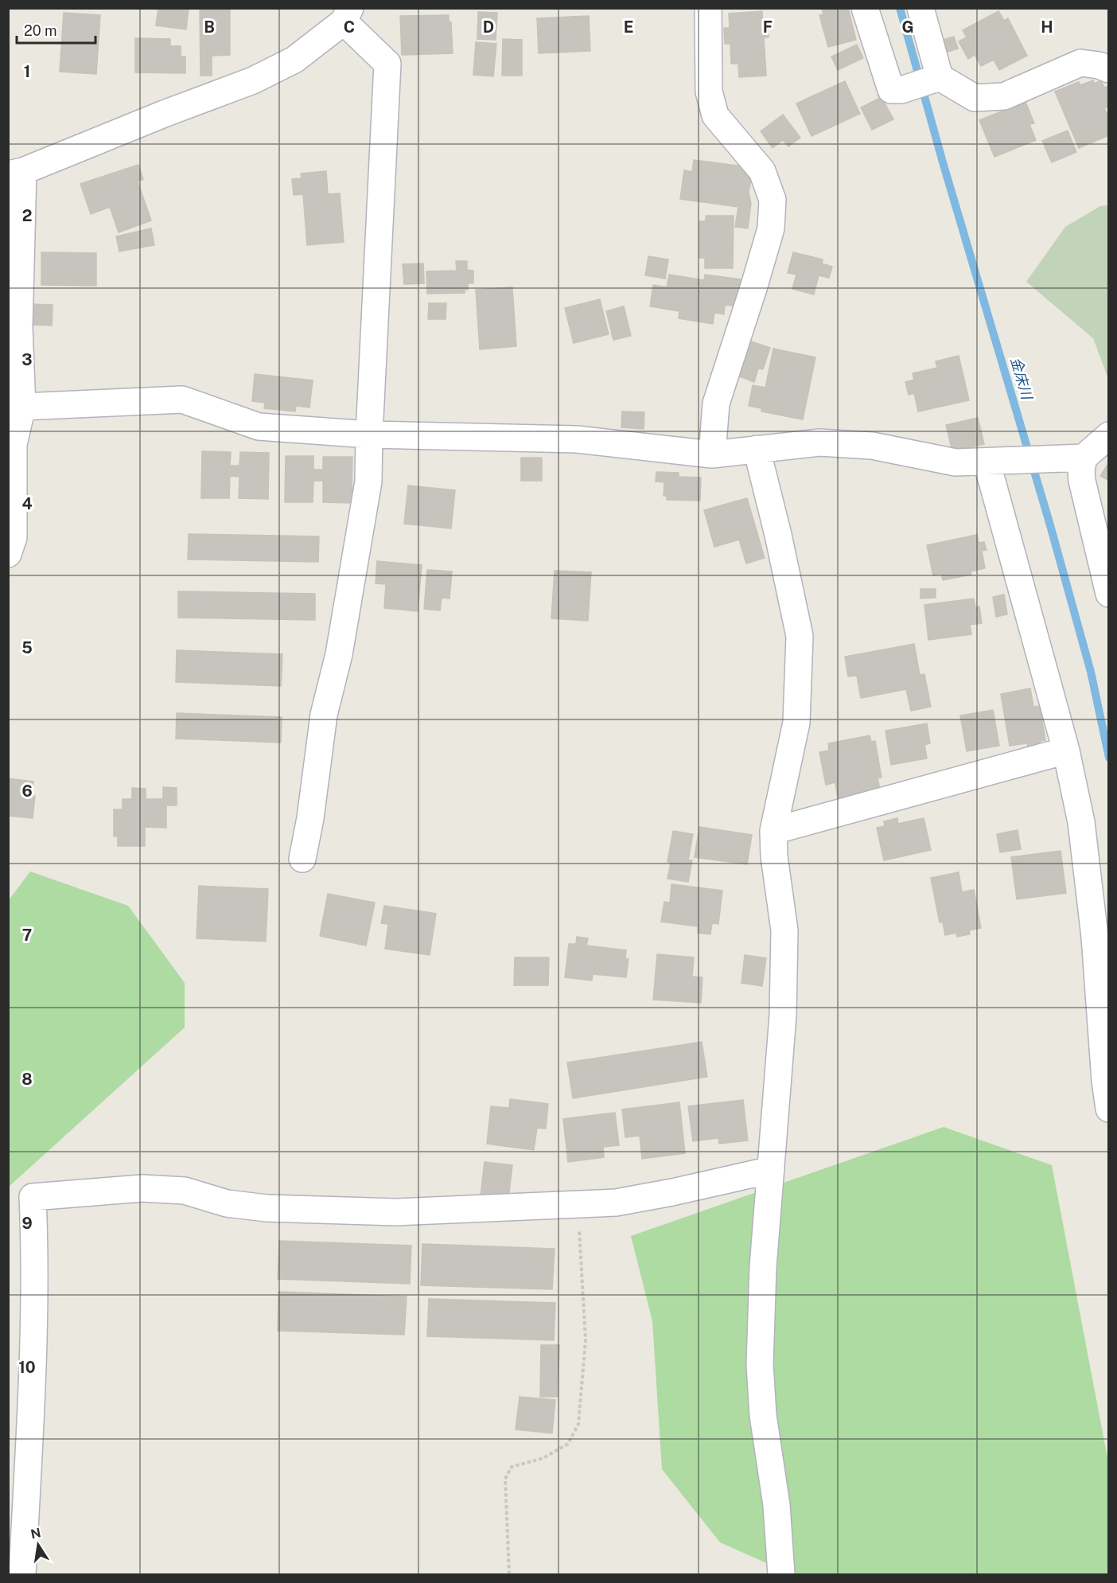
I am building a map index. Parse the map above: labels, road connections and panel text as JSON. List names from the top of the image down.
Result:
{
  "water": ["金床川"],
  "scale_bar": "20 m",
  "north": "top",
  "grid": {
    "columns": [
      "B",
      "C",
      "D",
      "E",
      "F",
      "G",
      "H"
    ],
    "rows": [
      "1",
      "2",
      "3",
      "4",
      "5",
      "6",
      "7",
      "8",
      "9",
      "10"
    ]
  }
}
